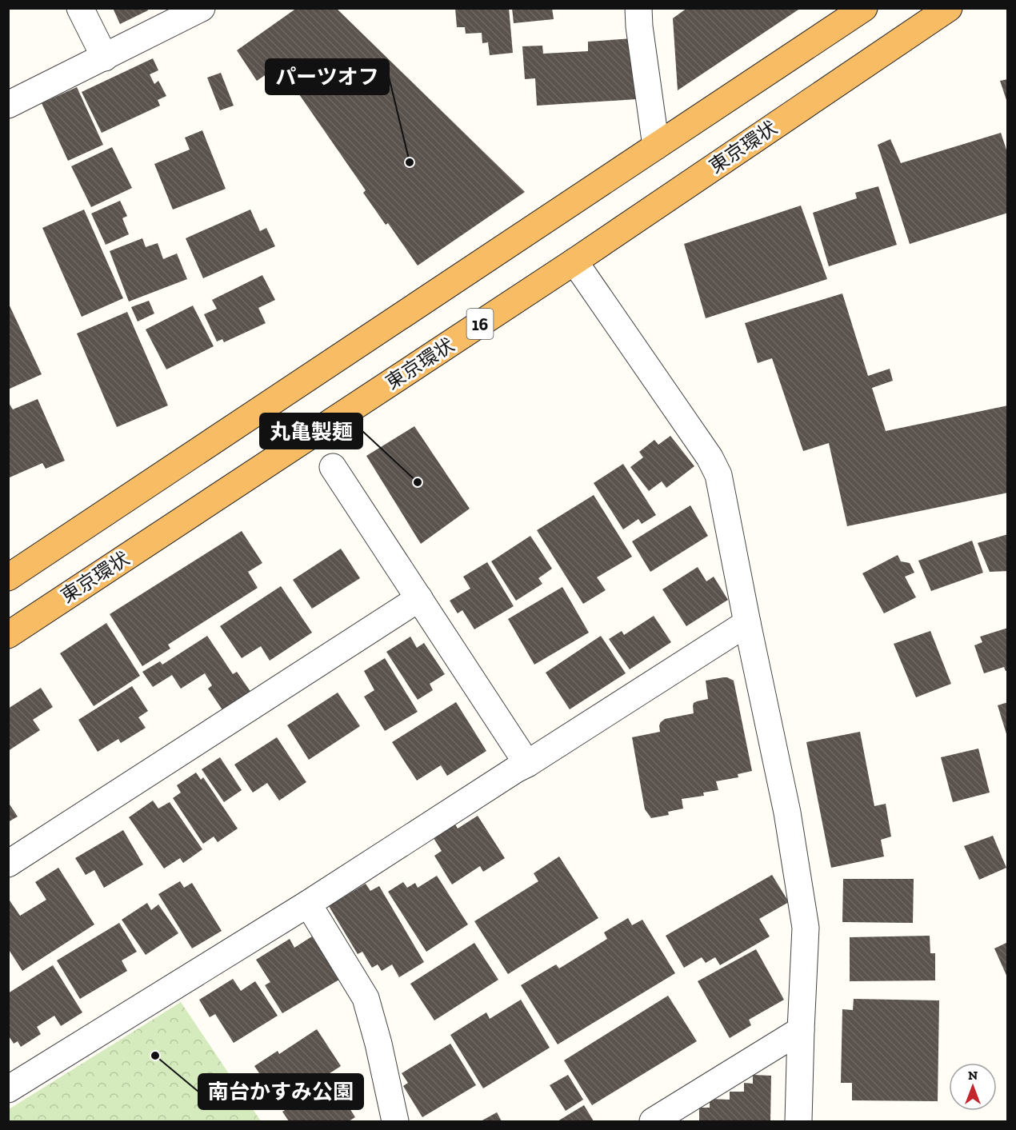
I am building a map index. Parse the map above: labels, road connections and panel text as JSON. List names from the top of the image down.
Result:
{
  "streets": {
    "highway": ["東京環状", "16"]
  },
  "places": ["パーツオフ", "丸亀製麺", "南台かすみ公園"],
  "north": "top"
}
